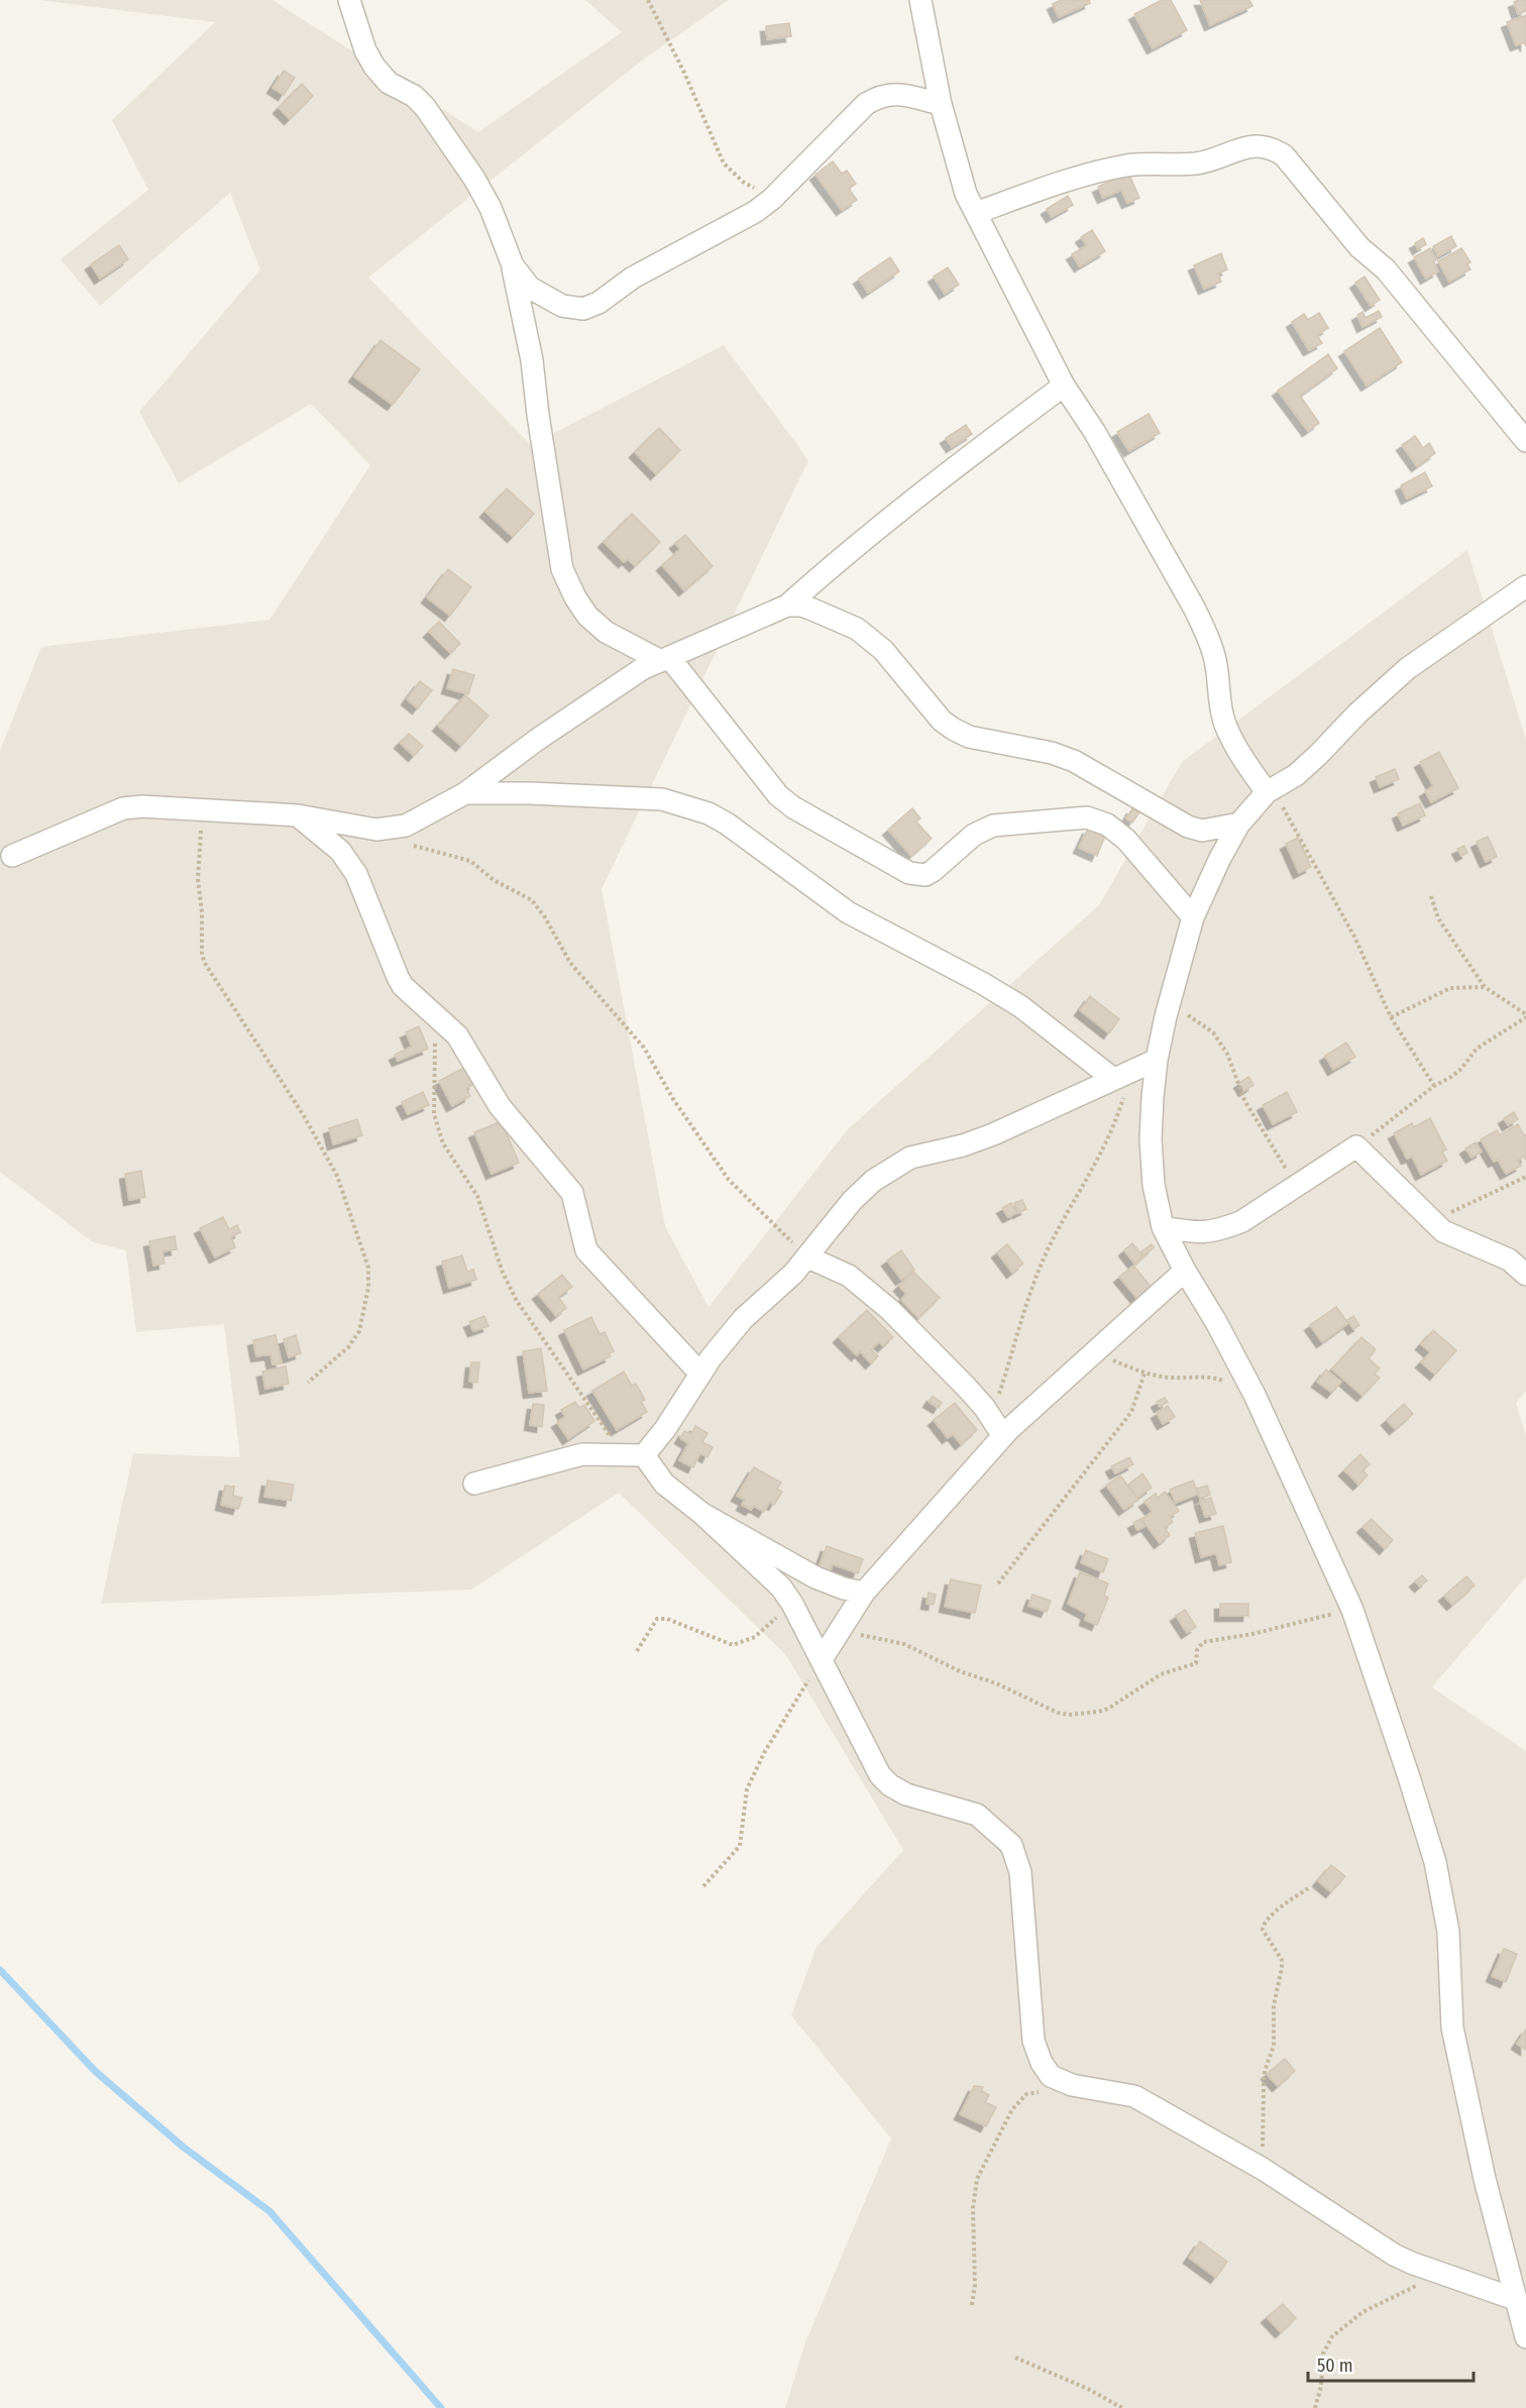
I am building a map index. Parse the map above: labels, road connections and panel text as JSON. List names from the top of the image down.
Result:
{
  "scale_bar": "50 m"
}
